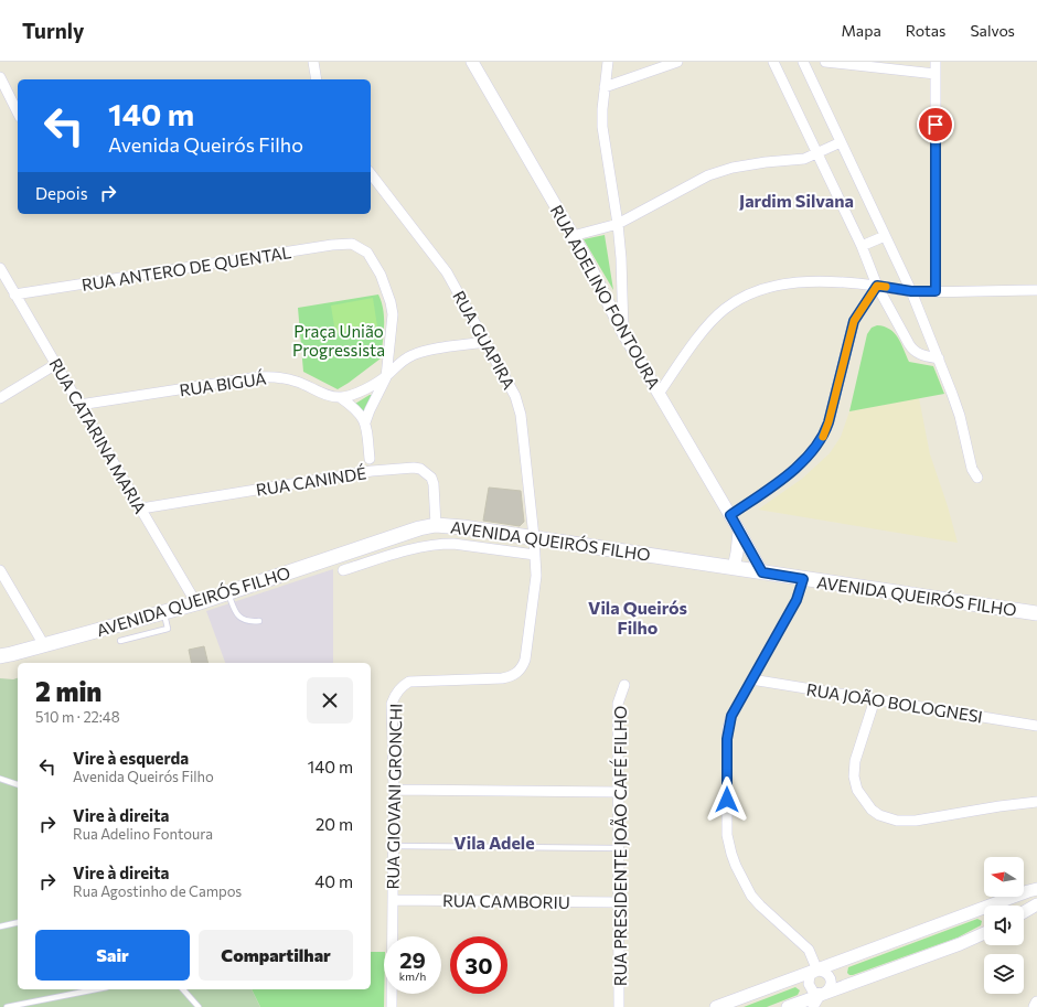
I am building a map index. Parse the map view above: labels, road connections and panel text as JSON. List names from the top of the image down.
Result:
{
  "streets": {
    "main road": ["AVENIDA QUEIRÓS FILHO"],
    "street": [
      "RUA ANTERO DE QUENTAL",
      "RUA ADELINO FONTOURA",
      "RUA GUAPIRA",
      "RUA BIGUÁ",
      "RUA CATARINA MARIA",
      "RUA CANINDÉ",
      "RUA JOÃO BOLOGNESI",
      "RUA GIOVANI GRONCHI",
      "RUA PRESIDENTE JOÃO CAFÉ FILHO",
      "RUA CAMBORIU"
    ]
  },
  "crossings": [
    ["RUA ANTERO DE QUENTAL", "RUA CATARINA MARIA"],
    ["RUA ADELINO FONTOURA", "AVENIDA QUEIRÓS FILHO"],
    ["RUA GUAPIRA", "AVENIDA QUEIRÓS FILHO"],
    ["RUA GUAPIRA", "RUA GIOVANI GRONCHI"],
    ["RUA BIGUÁ", "RUA CATARINA MARIA"],
    ["RUA CATARINA MARIA", "RUA CANINDÉ"],
    ["RUA CATARINA MARIA", "AVENIDA QUEIRÓS FILHO"],
    ["RUA CANINDÉ", "AVENIDA QUEIRÓS FILHO"],
    ["AVENIDA QUEIRÓS FILHO", "RUA GIOVANI GRONCHI"],
    ["RUA GIOVANI GRONCHI", "RUA CAMBORIU"],
    ["RUA PRESIDENTE JOÃO CAFÉ FILHO", "RUA CAMBORIU"]
  ],
  "districts": ["Jardim Silvana", "Vila Queirós Filho", "Vila Adele"],
  "parks": ["Praça União Progressista"],
  "north": "left",
  "page": {
    "header": "Turnly",
    "nav": ["Mapa", "Rotas", "Salvos"],
    "turn": ["140 m", "Avenida Queirós Filho"],
    "then": "Depois",
    "heading": ["2 min", "510 m · 22:48"],
    "list": [
      {
        "name": "Vire à esquerda",
        "note": "Avenida Queirós Filho",
        "value": "140 m"
      },
      {
        "name": "Vire à direita",
        "note": "Rua Adelino Fontoura",
        "value": "20 m"
      },
      {
        "name": "Vire à direita",
        "note": "Rua Agostinho de Campos",
        "value": "40 m"
      }
    ],
    "buttons": ["Sair", "Compartilhar"],
    "speed": "29 km/h",
    "limit": "30"
  }
}
